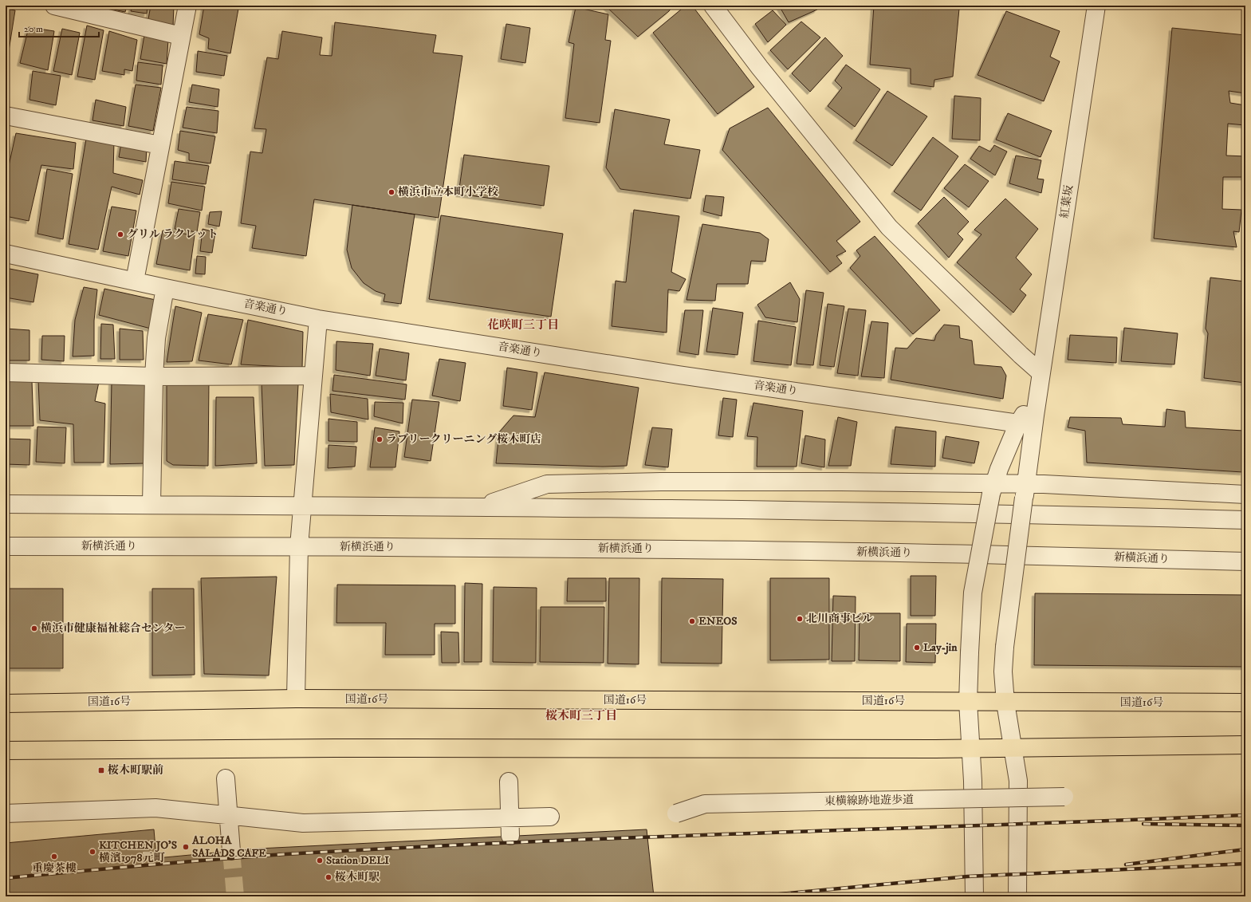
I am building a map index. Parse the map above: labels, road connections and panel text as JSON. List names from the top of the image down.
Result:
{
  "streets": {
    "highway": ["国道16号"],
    "street": [
      "紅葉坂",
      "音楽通り",
      "新横浜通り",
      "東横線跡地遊歩道"
    ]
  },
  "crossings": [
    ["紅葉坂", "音楽通り"],
    ["紅葉坂", "国道16号"]
  ],
  "districts": ["花咲町三丁目", "桜木町三丁目"],
  "places": {
    "other": [
      "横浜市立本町小学校",
      "グリル ラクレット",
      "ラブリークリーニング桜木町店",
      "北川商事ビル",
      "ENEOS",
      "横浜市健康福祉総合センター",
      "Lay-jin",
      "ALOHA SALADS CAFE",
      "KITCHEN JO'S 横濱1978元町",
      "重慶茶樓",
      "Station DELI",
      "桜木町駅"
    ],
    "transit": ["桜木町駅前"]
  },
  "scale_bar": "20 m"
}
